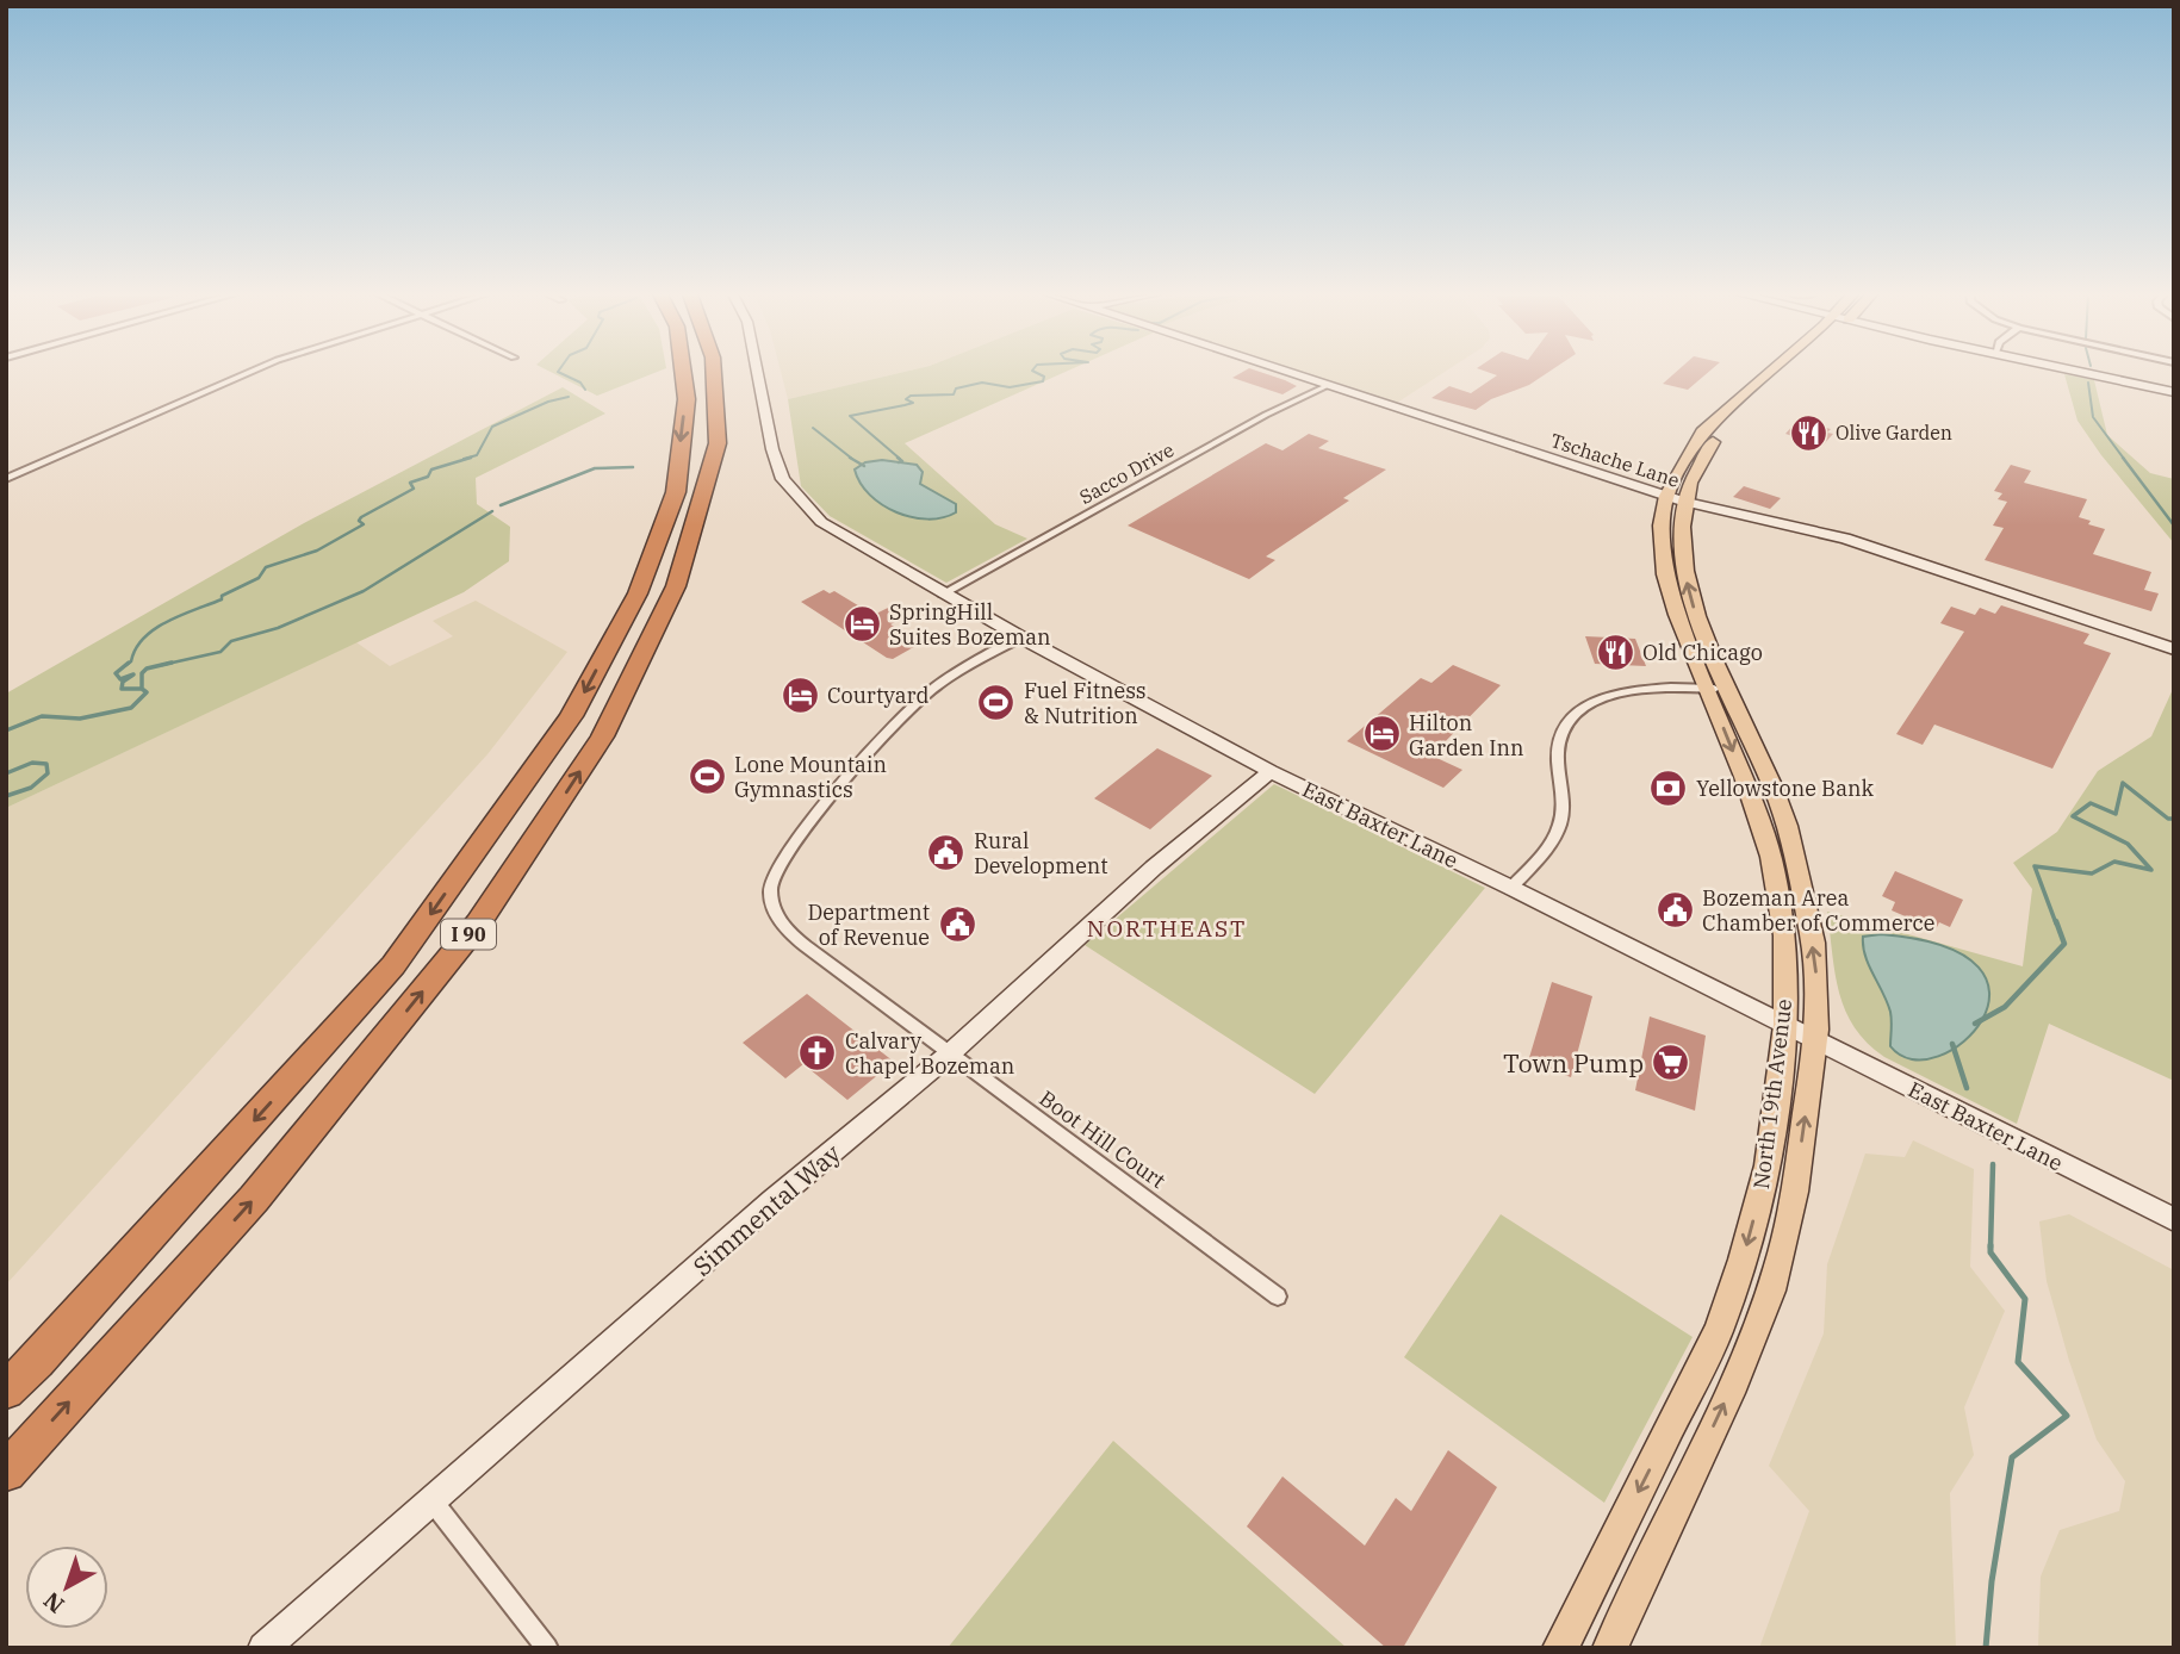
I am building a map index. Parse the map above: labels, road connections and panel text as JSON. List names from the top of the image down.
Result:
{
  "streets": {
    "highway": ["I 90"],
    "main road": [
      "Tschache Lane",
      "East Baxter Lane",
      "North 19th Avenue",
      "Simmental Way"
    ],
    "street": ["Sacco Drive", "Boot Hill Court"]
  },
  "crossings": [
    ["Tschache Lane", "Sacco Drive"],
    ["Tschache Lane", "North 19th Avenue"],
    ["Sacco Drive", "East Baxter Lane"],
    ["East Baxter Lane", "North 19th Avenue"],
    ["East Baxter Lane", "Boot Hill Court"],
    ["East Baxter Lane", "Simmental Way"],
    ["Boot Hill Court", "Simmental Way"]
  ],
  "districts": ["NORTHEAST"],
  "places": {
    "restaurant": ["Olive Garden", "Old Chicago"],
    "hotel": ["SpringHill Suites Bozeman", "Courtyard", "Hilton Garden Inn"],
    "sports": ["Fuel Fitness & Nutrition", "Lone Mountain Gymnastics"],
    "bank": ["Yellowstone Bank"],
    "public building": ["Rural Development", "Bozeman Area Chamber of Commerce", "Department of Revenue"],
    "church": ["Calvary Chapel Bozeman"],
    "supermarket": ["Town Pump"]
  },
  "north": "bottom left"
}
